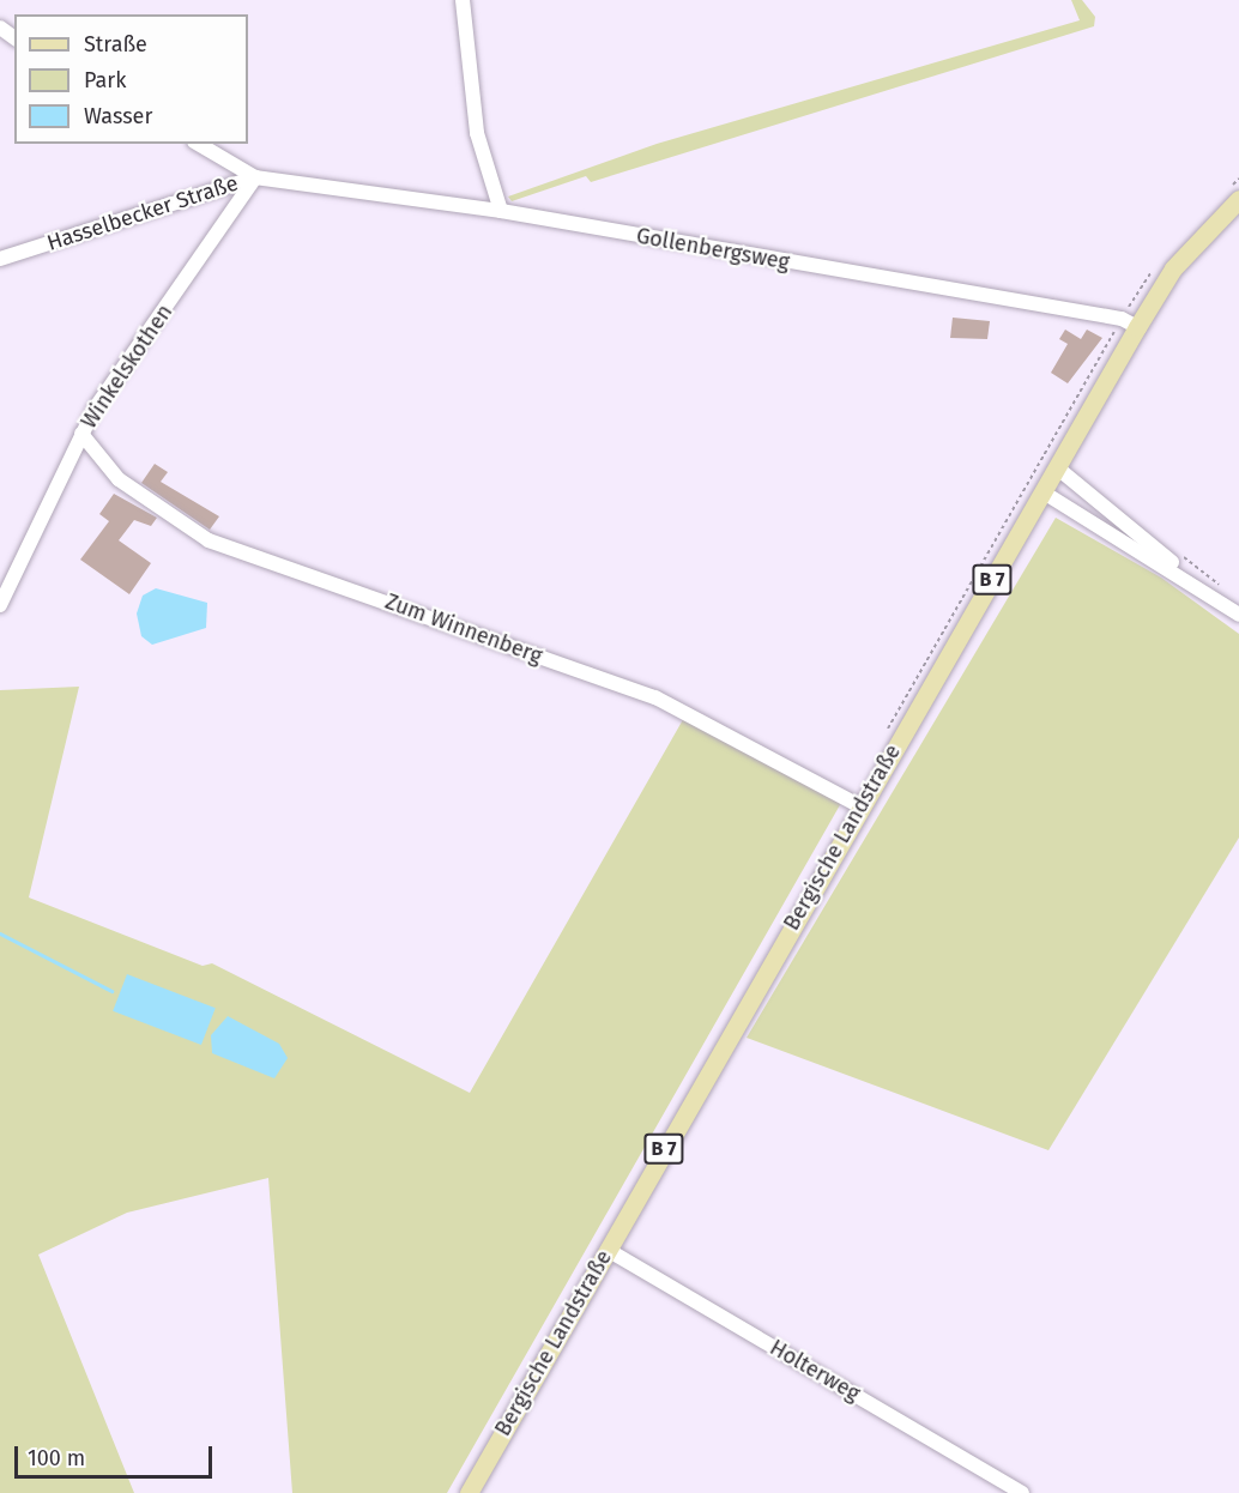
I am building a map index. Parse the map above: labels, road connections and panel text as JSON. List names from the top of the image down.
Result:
{
  "streets": {
    "main road": ["B 7", "Bergische Landstraße"],
    "street": [
      "Hasselbecker Straße",
      "Gollenbergsweg",
      "Winkelskothen",
      "Zum Winnenberg",
      "Holterweg"
    ]
  },
  "crossings": [
    ["Hasselbecker Straße", "Gollenbergsweg"],
    ["Hasselbecker Straße", "Winkelskothen"],
    ["Gollenbergsweg", "Bergische Landstraße"],
    ["Winkelskothen", "Zum Winnenberg"],
    ["Zum Winnenberg", "Bergische Landstraße"],
    ["Bergische Landstraße", "Holterweg"]
  ],
  "legend": ["Straße", "Park", "Wasser"],
  "scale_bar": "100 m"
}
